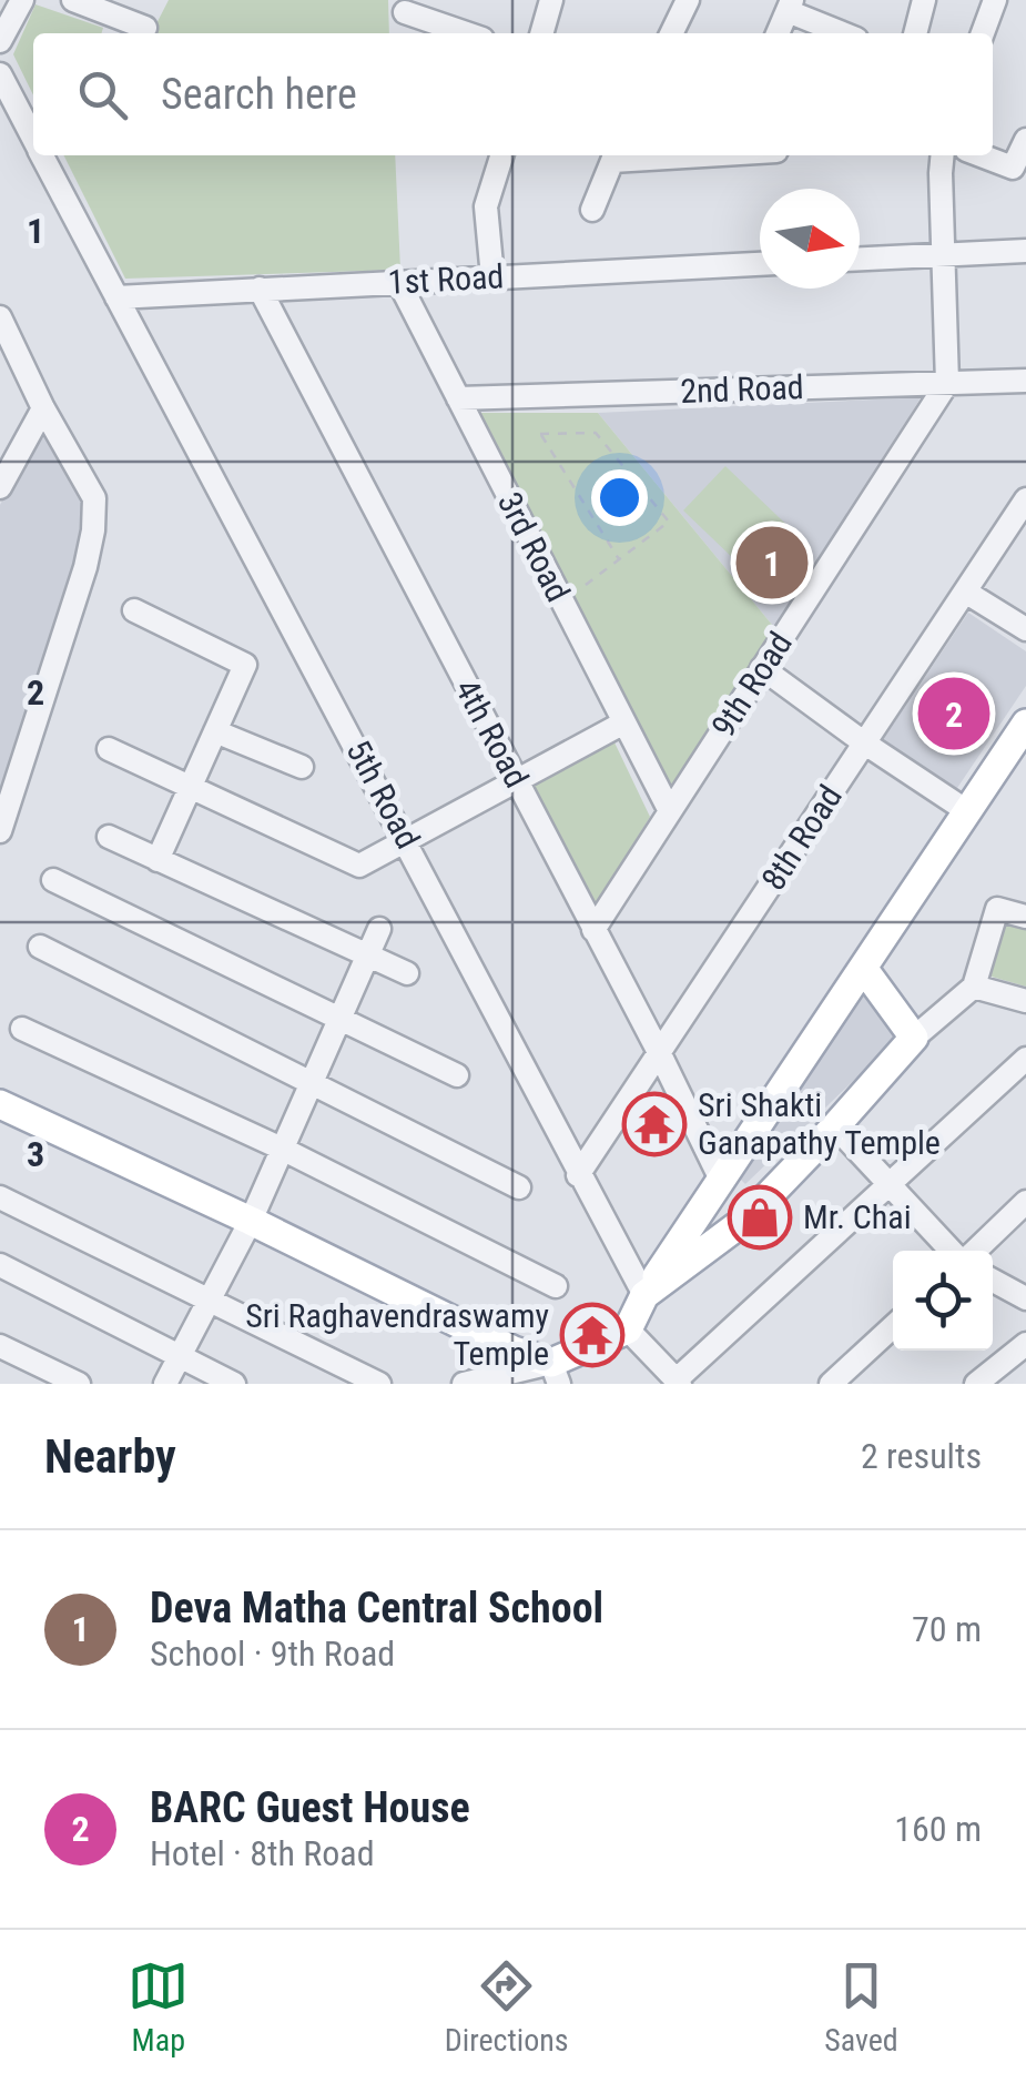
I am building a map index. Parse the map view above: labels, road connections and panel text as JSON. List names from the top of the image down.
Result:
{
  "streets": {
    "street": [
      "1st Road",
      "2nd Road",
      "3rd Road",
      "9th Road",
      "4th Road",
      "5th Road",
      "8th Road"
    ]
  },
  "crossings": [
    ["1st Road", "3rd Road"],
    ["1st Road", "4th Road"],
    ["1st Road", "5th Road"],
    ["2nd Road", "3rd Road"],
    ["2nd Road", "9th Road"],
    ["3rd Road", "9th Road"],
    ["9th Road", "4th Road"],
    ["4th Road", "8th Road"],
    ["5th Road", "8th Road"]
  ],
  "places": {
    "temple": ["Sri Shakti Ganapathy Temple", "Sri Raghavendraswamy Temple"],
    "shop": ["Mr. Chai"]
  },
  "north": "right",
  "page": {
    "search": "Search here",
    "pins": ["1", "2"],
    "heading": ["Nearby", "2 results"],
    "list": [
      {
        "mark": "1",
        "name": "Deva Matha Central School",
        "note": "School · 9th Road",
        "value": "70 m"
      },
      {
        "mark": "2",
        "name": "BARC Guest House",
        "note": "Hotel · 8th Road",
        "value": "160 m"
      }
    ],
    "nav": ["Map", "Directions", "Saved"]
  },
  "grid": {
    "rows": ["1", "2", "3"]
  }
}
